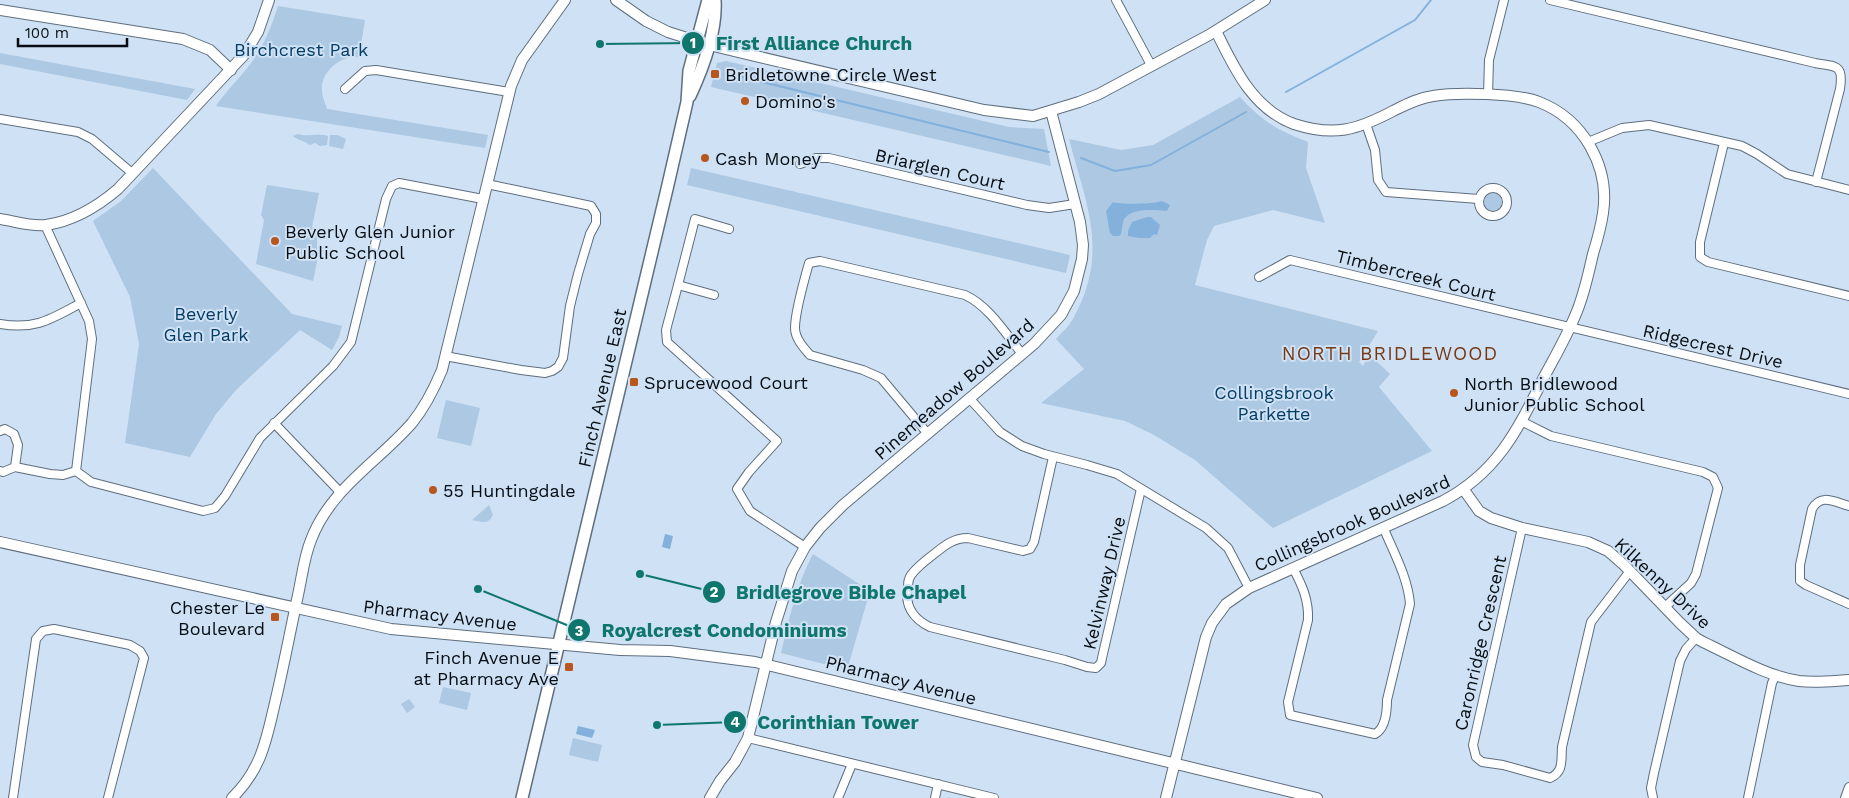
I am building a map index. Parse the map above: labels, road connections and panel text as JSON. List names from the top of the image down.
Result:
{
  "streets": {
    "main road": ["Finch Avenue East"],
    "street": [
      "Briarglen Court",
      "Timbercreek Court",
      "Ridgecrest Drive",
      "Pinemeadow Boulevard",
      "Collingsbrook Boulevard",
      "Kelvinway Drive",
      "Kilkenny Drive",
      "Pharmacy Avenue",
      "Caronridge Crescent"
    ]
  },
  "crossings": [
    ["Briarglen Court", "Pinemeadow Boulevard"],
    ["Timbercreek Court", "Ridgecrest Drive"],
    ["Timbercreek Court", "Collingsbrook Boulevard"],
    ["Ridgecrest Drive", "Collingsbrook Boulevard"],
    ["Finch Avenue East", "Pharmacy Avenue"],
    ["Pinemeadow Boulevard", "Pharmacy Avenue"],
    ["Collingsbrook Boulevard", "Kilkenny Drive"],
    ["Collingsbrook Boulevard", "Pharmacy Avenue"],
    ["Kilkenny Drive", "Caronridge Crescent"]
  ],
  "districts": ["NORTH BRIDLEWOOD"],
  "parks": ["Birchcrest Park", "Beverly Glen Park", "Collingsbrook Parkette"],
  "places": {
    "other": [
      "First Alliance Church",
      "Domino's",
      "Cash Money",
      "Beverly Glen Junior Public School",
      "North Bridlewood Junior Public School",
      "55 Huntingdale",
      "Bridlegrove Bible Chapel",
      "Royalcrest Condominiums",
      "Corinthian Tower"
    ],
    "transit": [
      "Bridletowne Circle West",
      "Sprucewood Court",
      "Chester Le Boulevard",
      "Finch Avenue E at Pharmacy Ave"
    ]
  },
  "scale_bar": "100 m"
}
